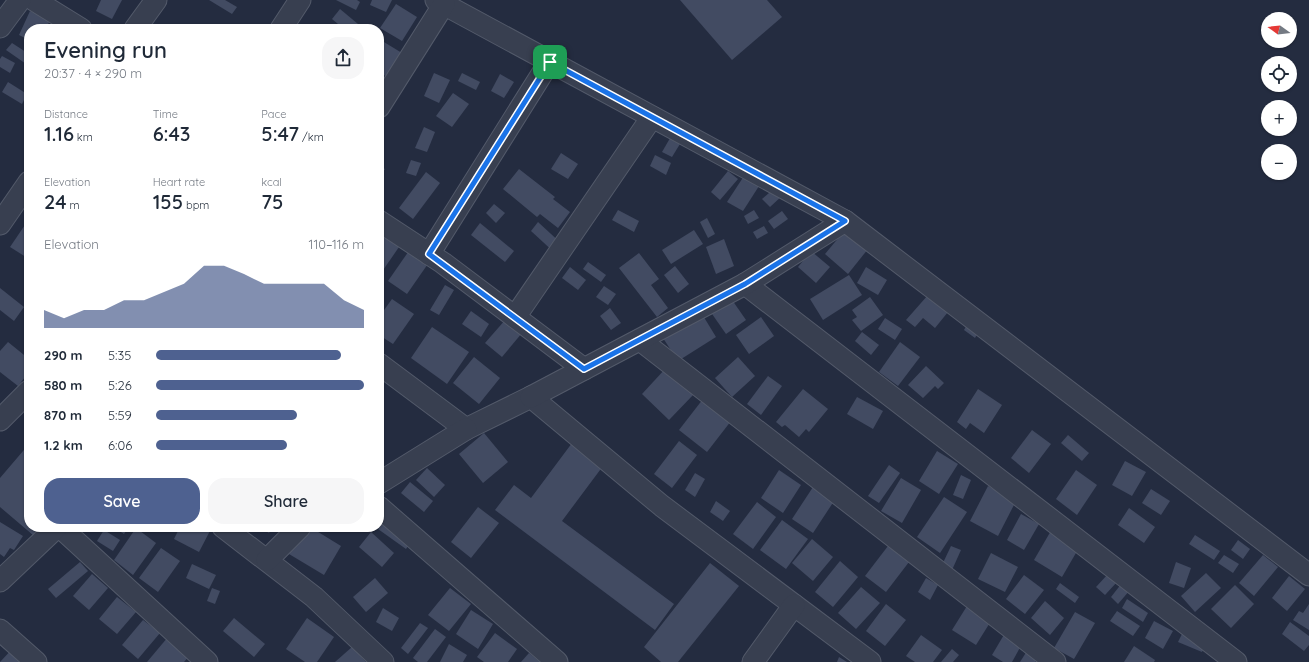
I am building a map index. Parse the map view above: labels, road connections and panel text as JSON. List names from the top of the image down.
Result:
{
  "north": "left",
  "page": {
    "map_buttons": ["+", "−"],
    "heading": ["Evening run", "20:37 · 4 × 290 m"],
    "stats": [
      ["Distance", "1.16 km"],
      ["Time", "6:43"],
      ["Pace", "5:47 /km"],
      ["Elevation", "24 m"],
      ["Heart rate", "155 bpm"],
      ["kcal", "75"]
    ],
    "chart": ["Elevation", "110–116 m"],
    "list": [
      {
        "name": "290 m",
        "note": "5:35"
      },
      {
        "name": "580 m",
        "note": "5:26"
      },
      {
        "name": "870 m",
        "note": "5:59"
      },
      {
        "name": "1.2 km",
        "note": "6:06"
      }
    ],
    "buttons": ["Save", "Share"]
  }
}
